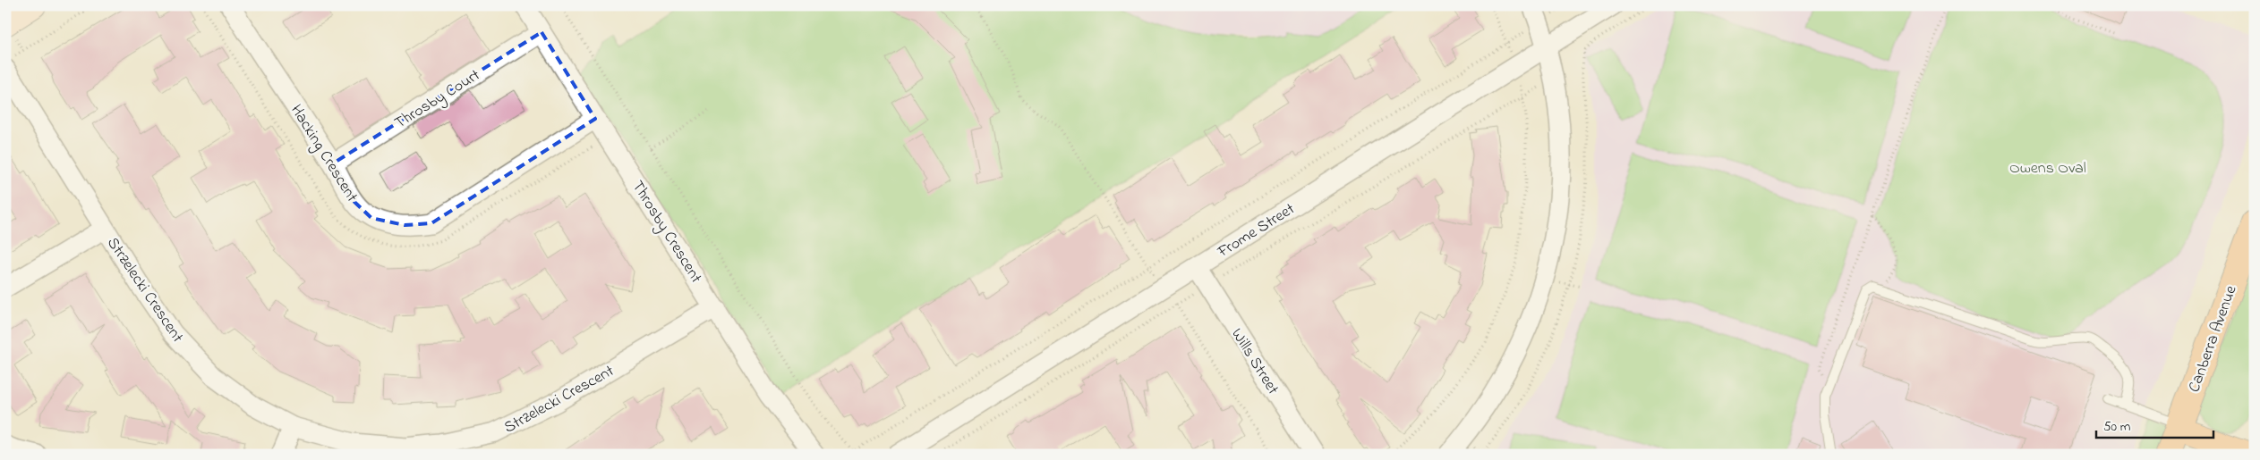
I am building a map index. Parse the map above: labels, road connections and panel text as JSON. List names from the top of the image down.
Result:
{
  "streets": {
    "highway": ["Canberra Avenue"],
    "street": [
      "Throsby Court",
      "Hacking Crescent",
      "Frome Street",
      "Throsby Crescent",
      "Strzelecki Crescent",
      "Wills Street"
    ]
  },
  "crossings": [
    ["Throsby Court", "Hacking Crescent"],
    ["Throsby Court", "Throsby Crescent"],
    ["Hacking Crescent", "Throsby Crescent"],
    ["Frome Street", "Wills Street"],
    ["Throsby Crescent", "Strzelecki Crescent"]
  ],
  "parks": ["Owens Oval"],
  "scale_bar": "50 m"
}
